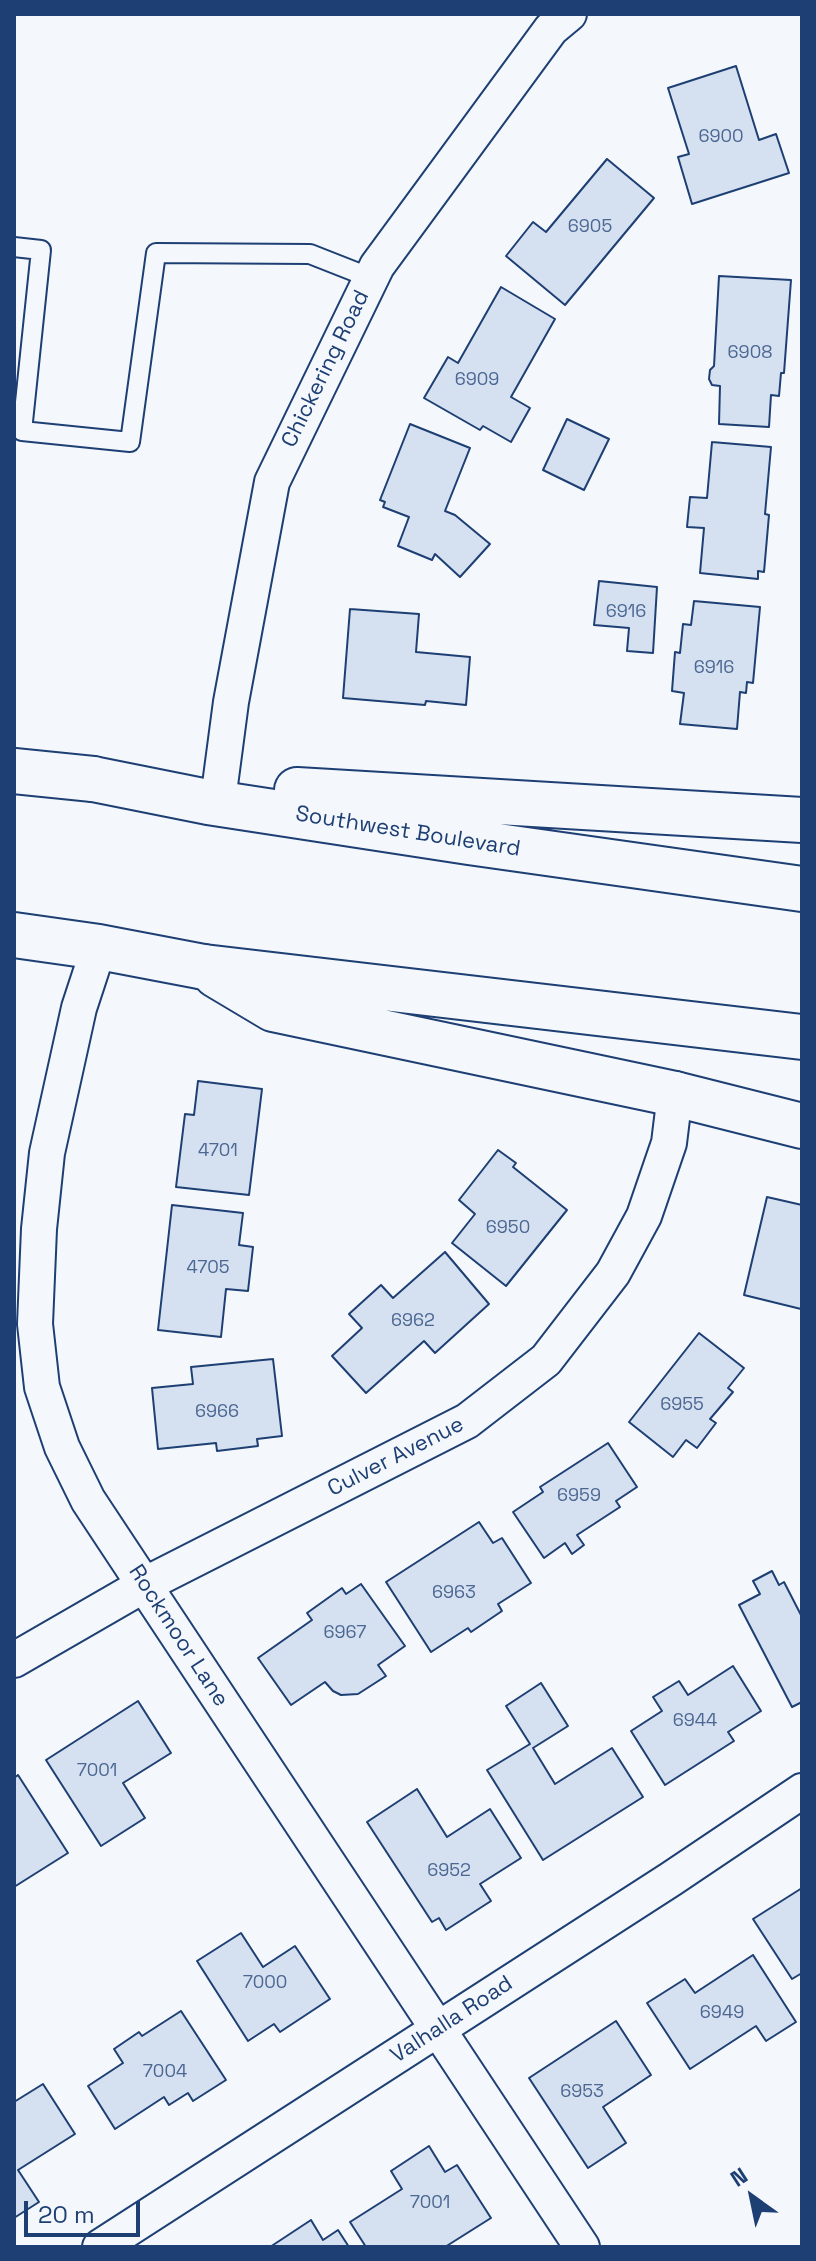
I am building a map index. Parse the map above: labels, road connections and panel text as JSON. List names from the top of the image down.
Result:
{
  "streets": {
    "main road": ["Southwest Boulevard"],
    "street": [
      "Chickering Road",
      "Culver Avenue",
      "Rockmoor Lane",
      "Valhalla Road"
    ]
  },
  "crossings": [
    ["Culver Avenue", "Rockmoor Lane"],
    ["Rockmoor Lane", "Valhalla Road"]
  ],
  "house_numbers": [
    "6900",
    "6905",
    "6908",
    "6909",
    "6916",
    "6916",
    "4701",
    "6950",
    "4705",
    "6962",
    "6955",
    "6966",
    "6959",
    "6963",
    "6967",
    "6944",
    "7001",
    "6952",
    "7000",
    "6949",
    "7004",
    "6953",
    "7001"
  ],
  "scale_bar": "20 m",
  "north": "top left"
}
